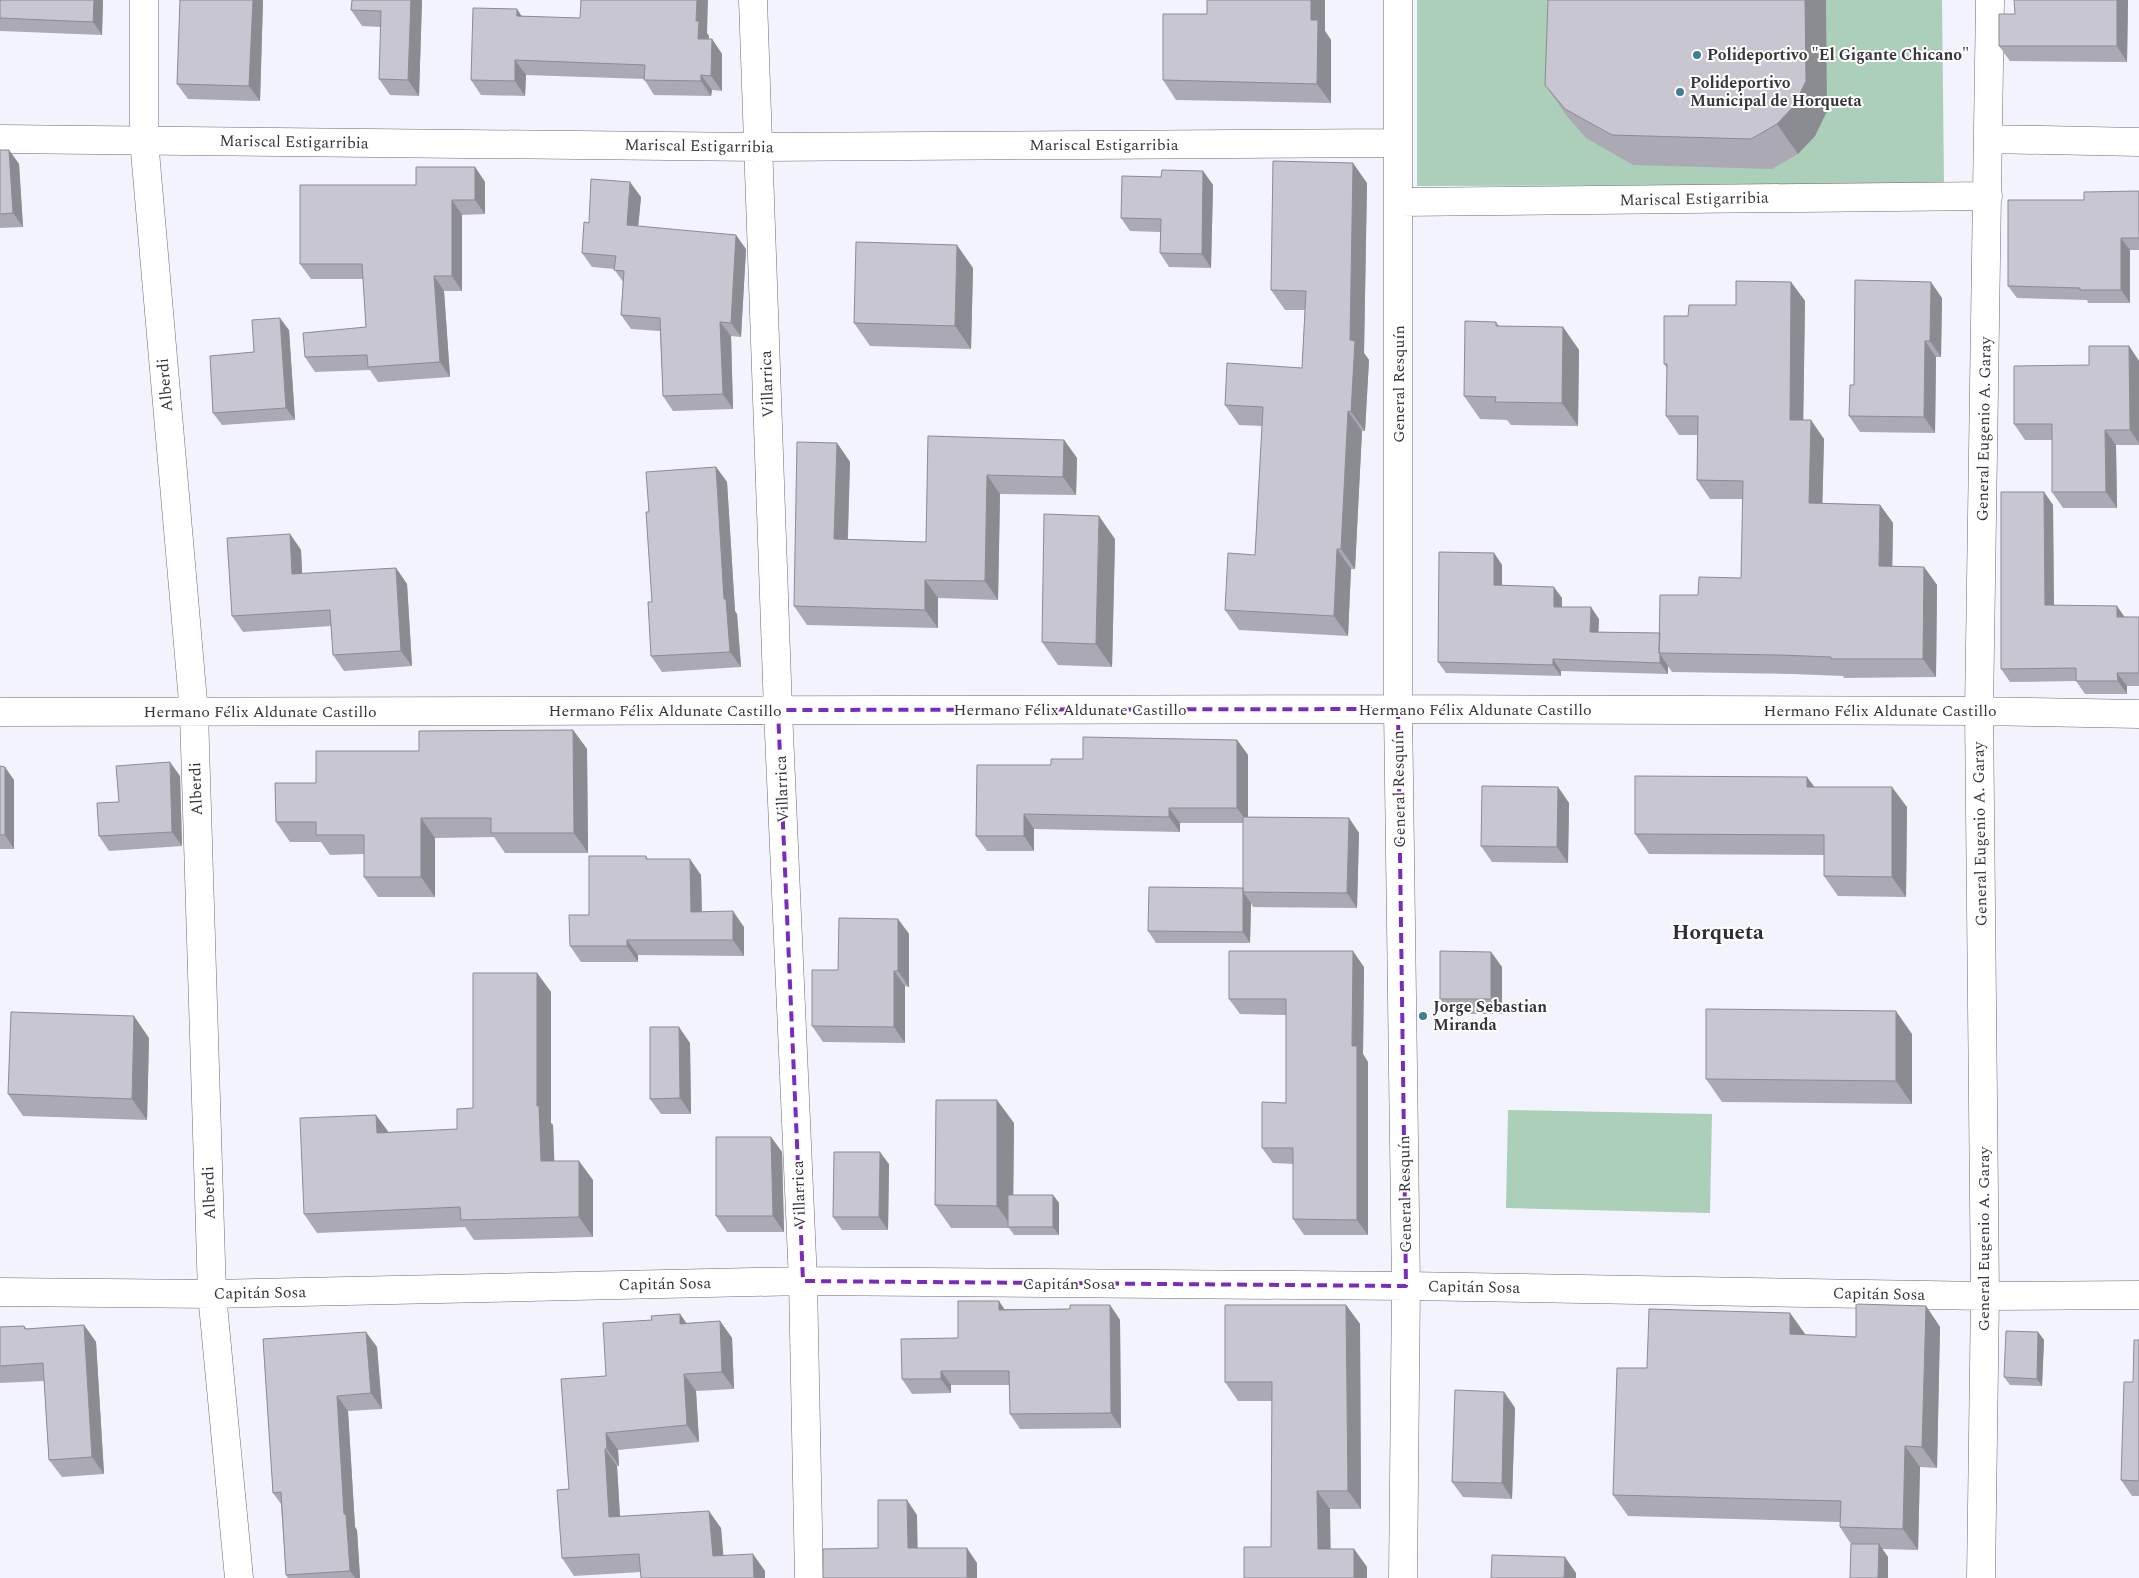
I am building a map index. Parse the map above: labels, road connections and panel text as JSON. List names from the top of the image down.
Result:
{
  "streets": {
    "street": [
      "Mariscal Estigarribia",
      "Villarrica",
      "General Resquín",
      "Alberdi",
      "General Eugenio A. Garay",
      "Hermano Félix Aldunate Castillo",
      "Capitán Sosa"
    ]
  },
  "crossings": [
    ["Mariscal Estigarribia", "Villarrica"],
    ["Mariscal Estigarribia", "General Resquín"],
    ["Mariscal Estigarribia", "Alberdi"],
    ["Mariscal Estigarribia", "General Eugenio A. Garay"],
    ["Villarrica", "Hermano Félix Aldunate Castillo"],
    ["Villarrica", "Capitán Sosa"],
    ["General Resquín", "Hermano Félix Aldunate Castillo"],
    ["General Resquín", "Capitán Sosa"],
    ["Alberdi", "Hermano Félix Aldunate Castillo"],
    ["Alberdi", "Capitán Sosa"],
    ["General Eugenio A. Garay", "Hermano Félix Aldunate Castillo"],
    ["General Eugenio A. Garay", "Capitán Sosa"]
  ],
  "districts": ["Horqueta"],
  "places": ["Polideportivo \"El Gigante Chicano\"", "Polideportivo Municipal de Horqueta", "Jorge Sebastian Miranda"]
}
